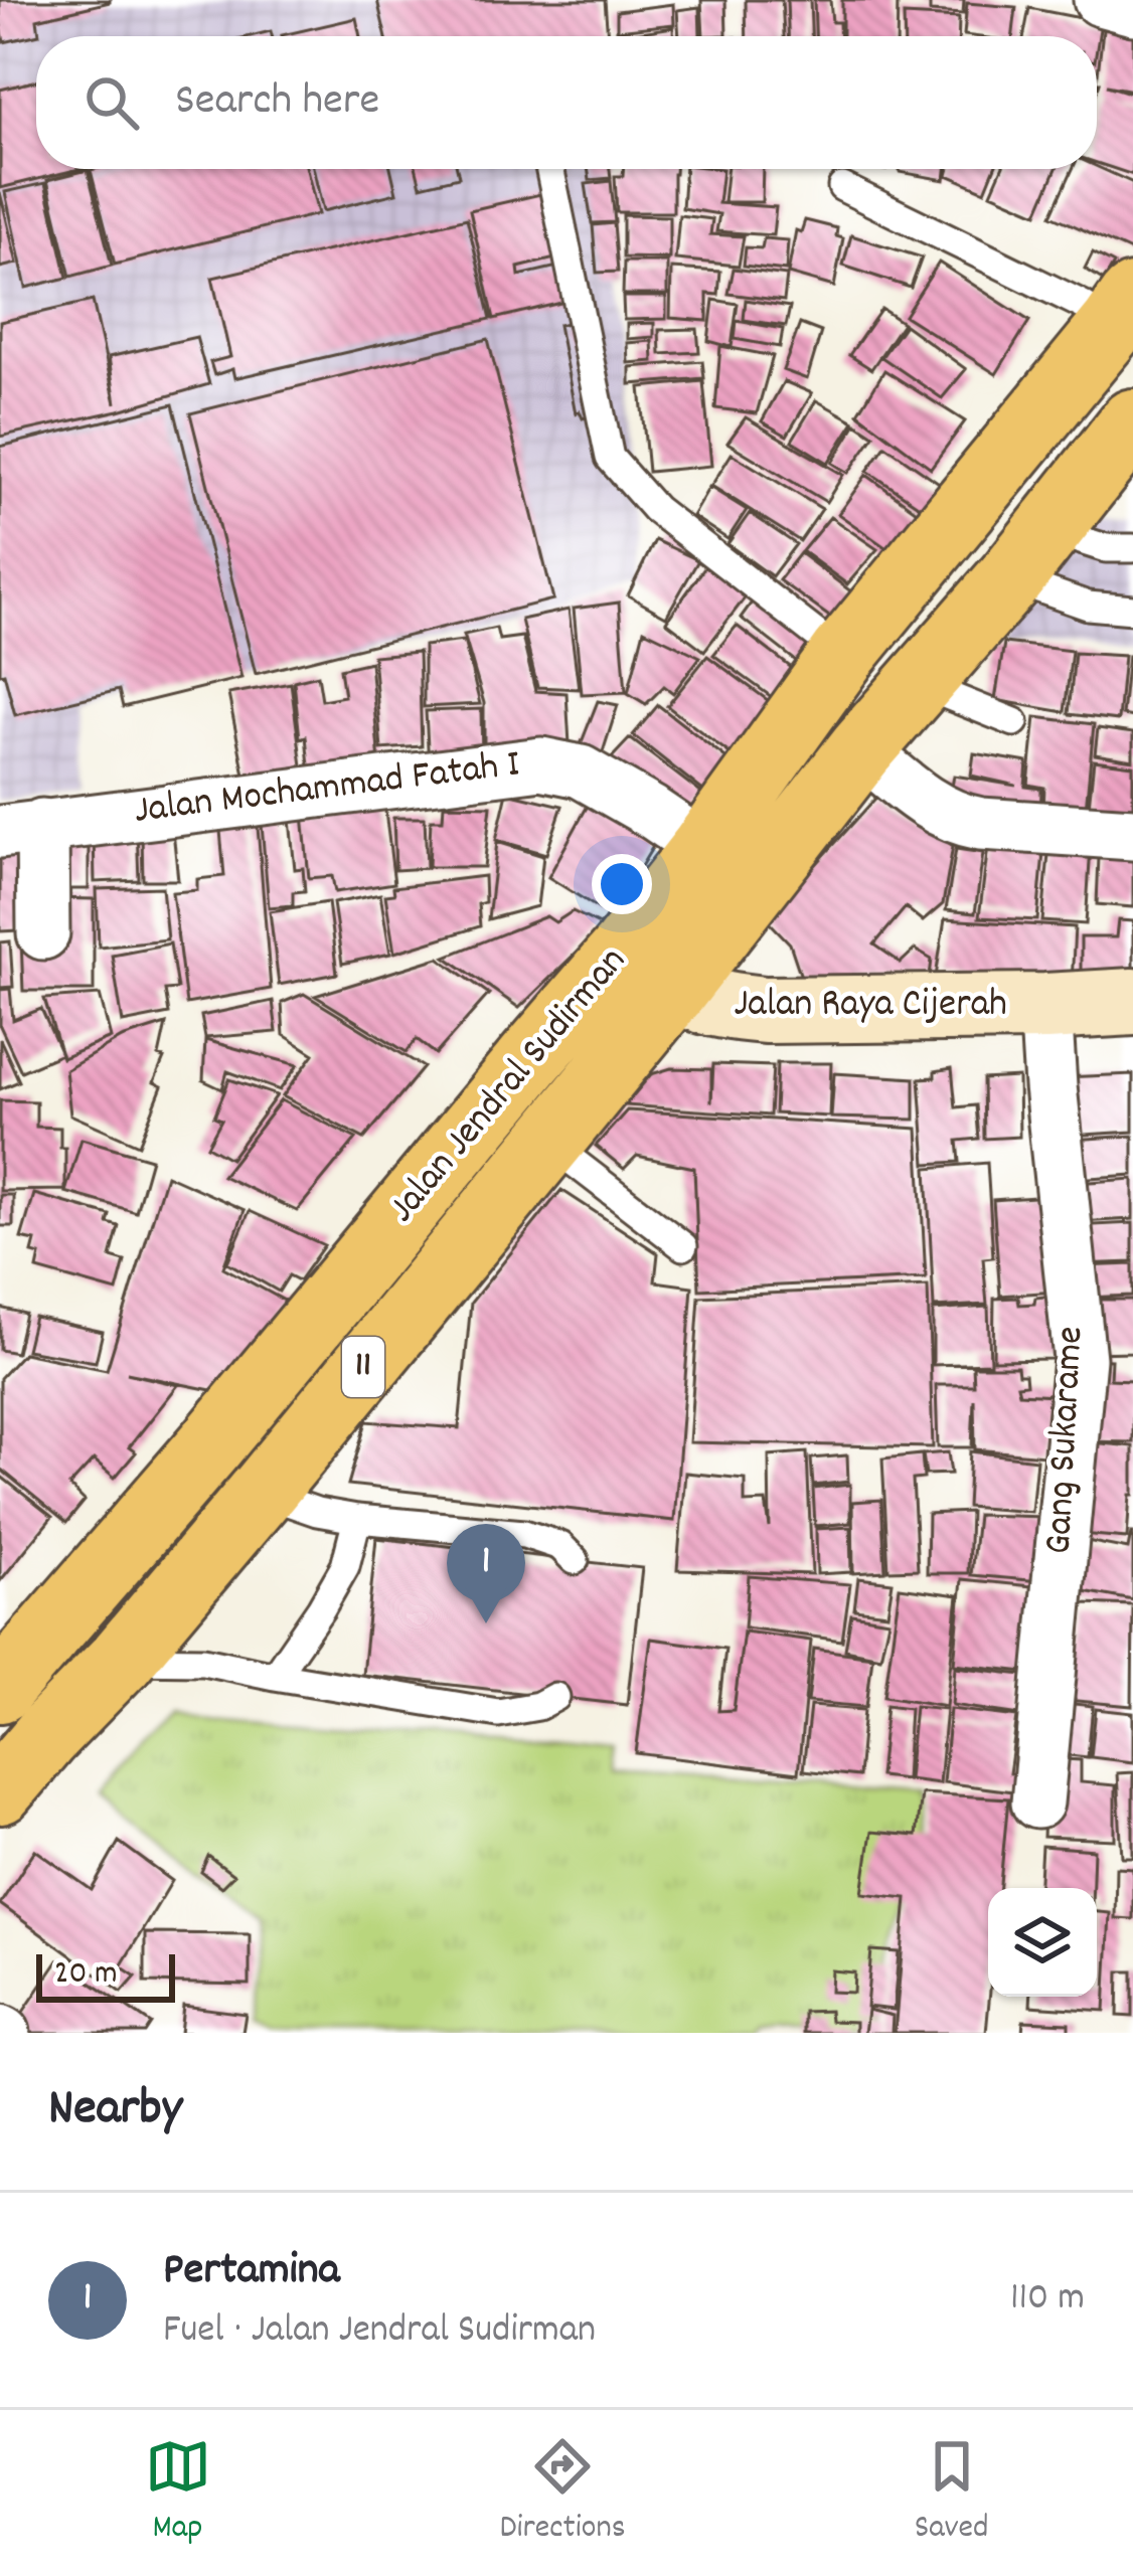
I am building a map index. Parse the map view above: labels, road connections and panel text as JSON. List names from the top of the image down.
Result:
{
  "streets": {
    "highway": ["Jalan Jendral Sudirman", "11"],
    "main road": ["Jalan Raya Cijerah"],
    "street": ["Jalan Mochammad Fatah I", "Gang Sukarame"]
  },
  "crossings": [
    ["Jalan Mochammad Fatah I", "Jalan Jendral Sudirman"],
    ["Jalan Raya Cijerah", "Jalan Jendral Sudirman"],
    ["Jalan Raya Cijerah", "Gang Sukarame"]
  ],
  "scale_bar": "20 m",
  "page": {
    "search": "Search here",
    "pins": "1",
    "scale": "20 m",
    "heading": "Nearby",
    "list": [
      {
        "mark": "1",
        "name": "Pertamina",
        "note": "Fuel · Jalan Jendral Sudirman",
        "value": "110 m"
      }
    ],
    "nav": ["Map", "Directions", "Saved"]
  }
}
